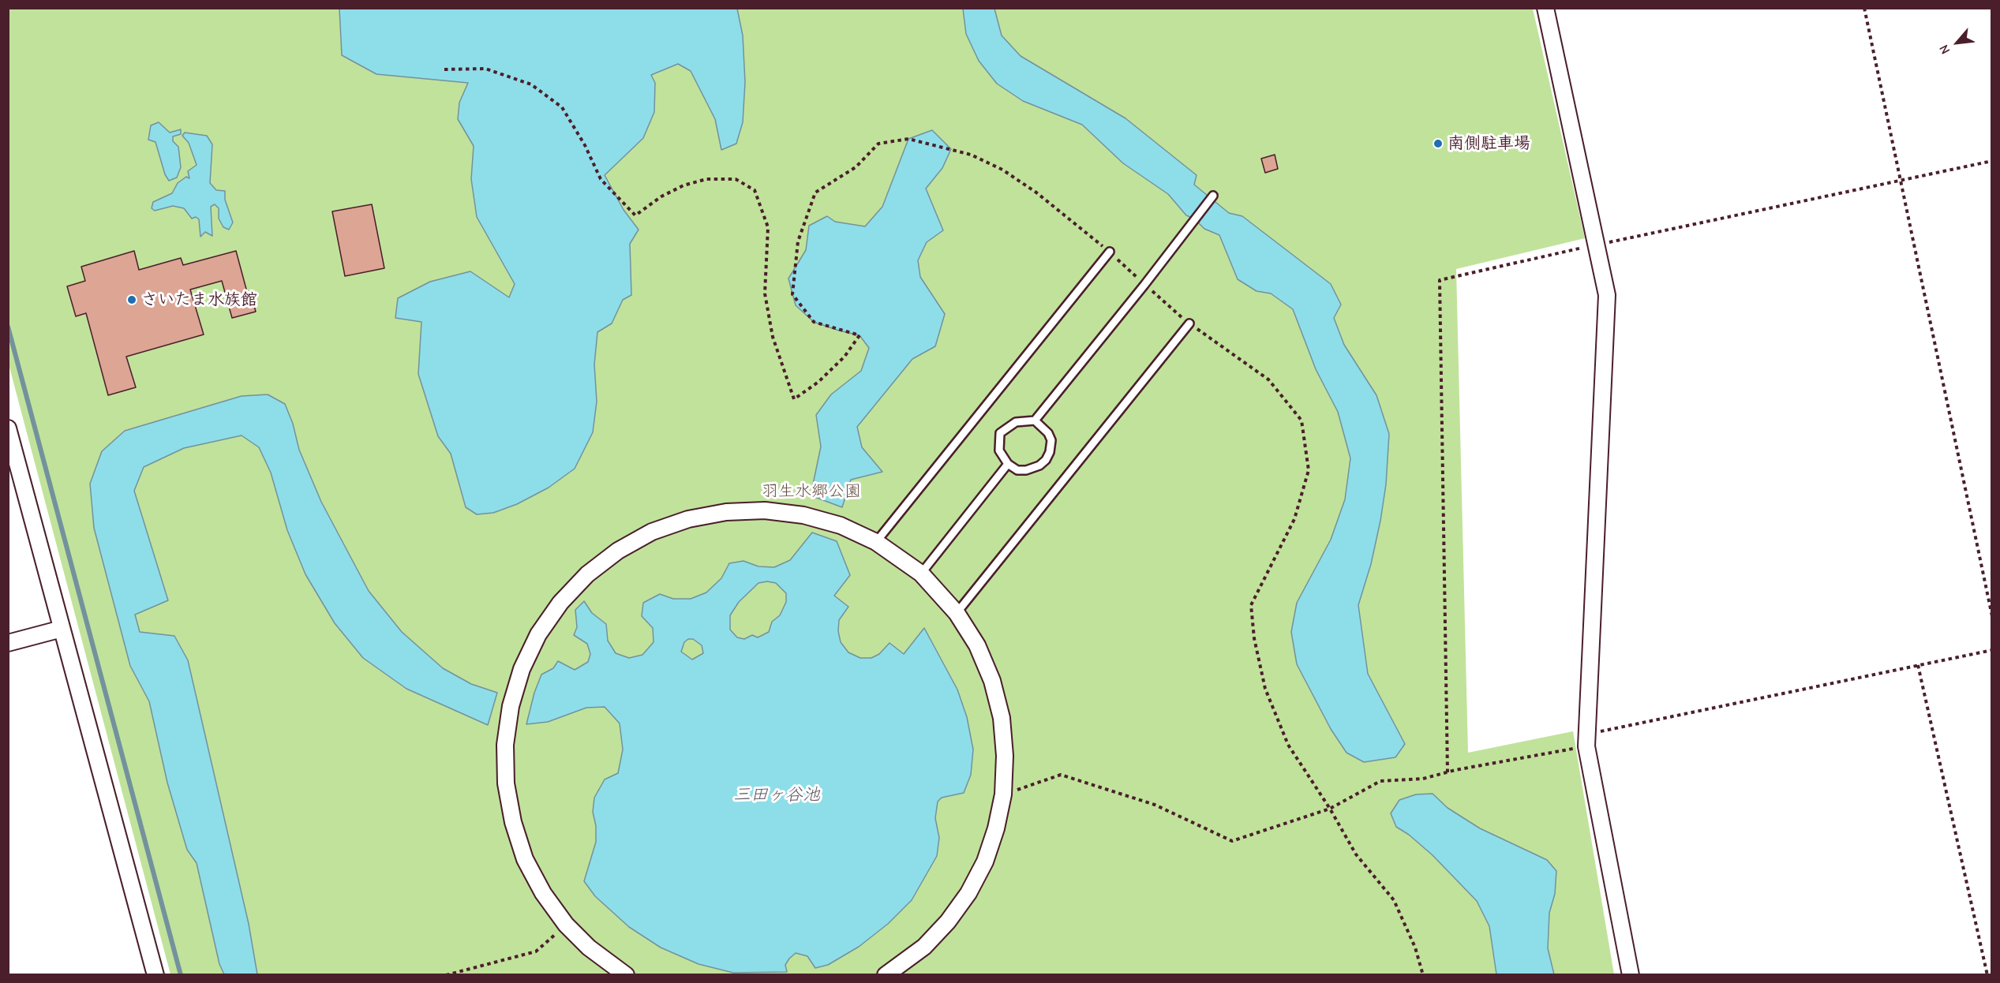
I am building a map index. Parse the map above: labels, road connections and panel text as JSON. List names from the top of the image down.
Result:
{
  "water": ["三田ヶ谷池"],
  "parks": ["羽生水郷公園"],
  "places": ["南側駐車場", "さいたま水族館"],
  "north": "bottom left"
}
